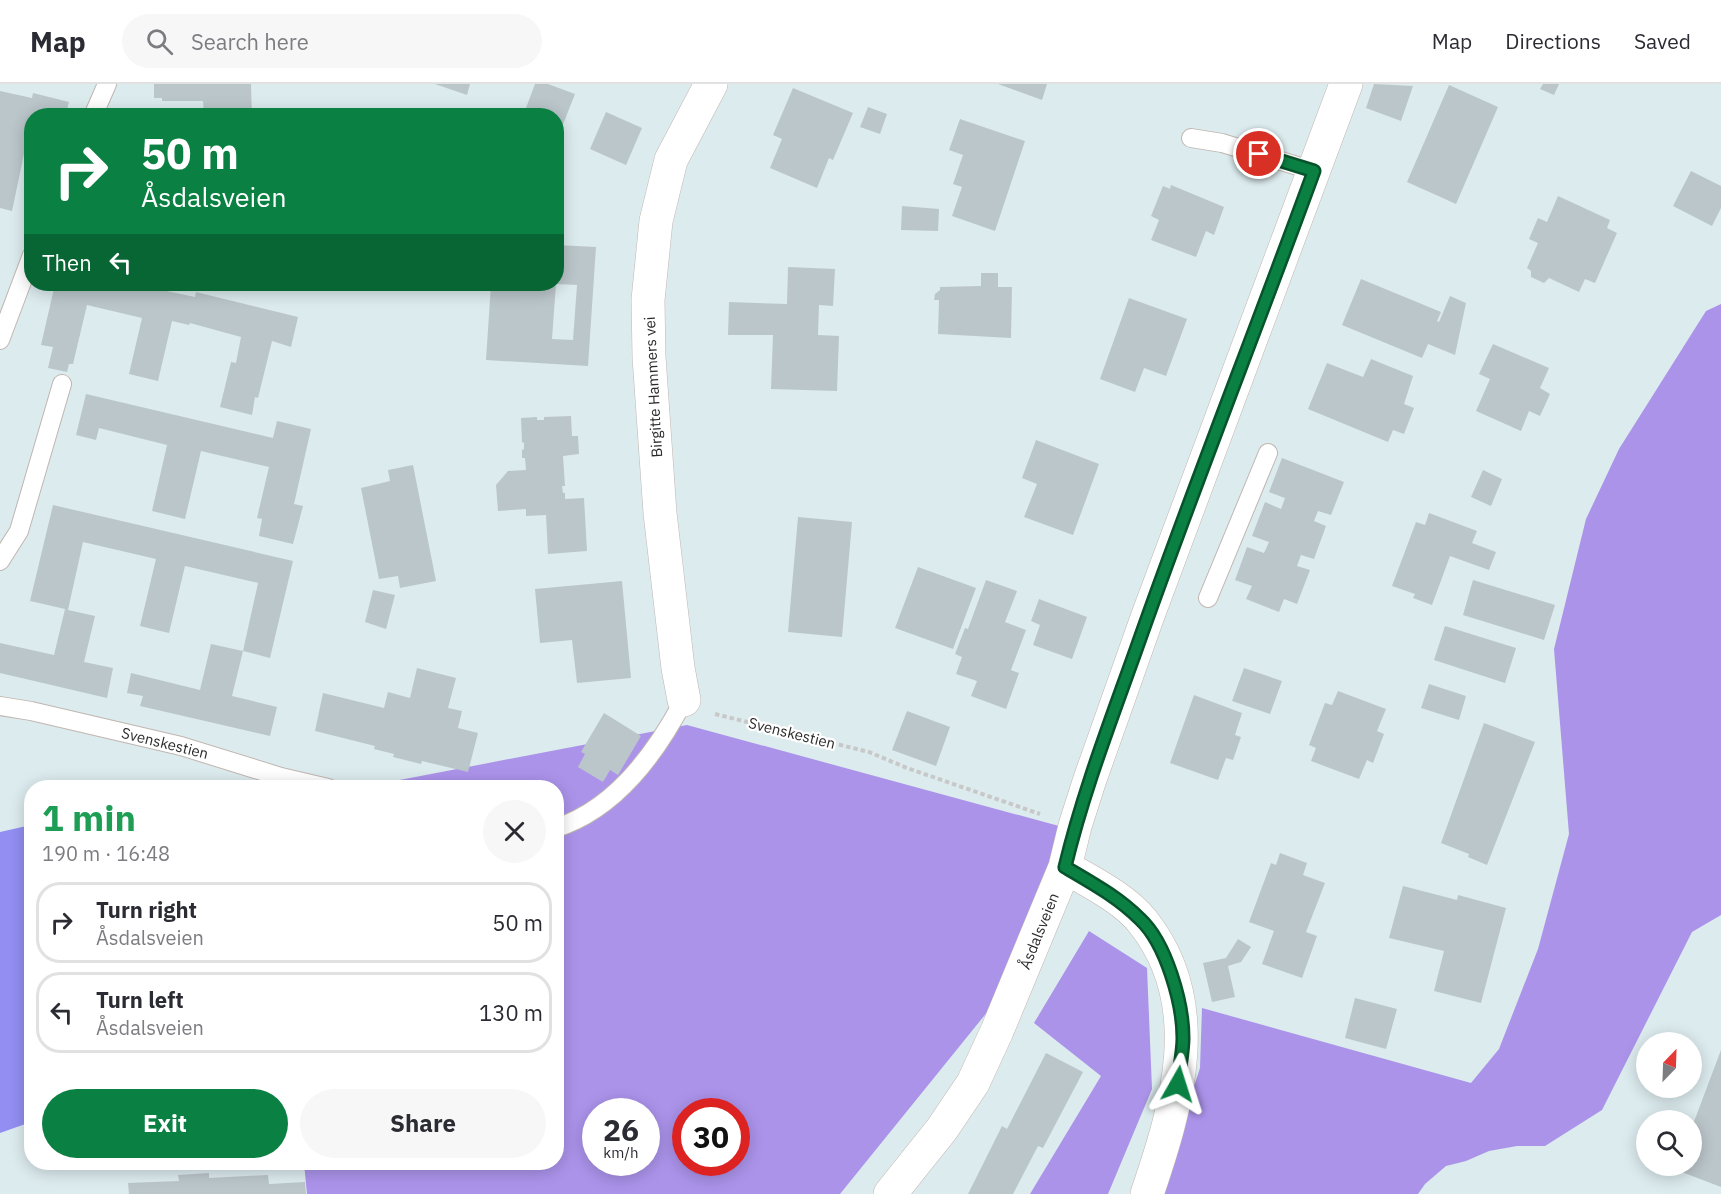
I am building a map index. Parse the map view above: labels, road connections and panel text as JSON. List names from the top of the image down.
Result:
{
  "streets": {
    "street": ["Birgitte Hammers vei", "Åsdalsveien"],
    "lane": ["Svenskestien"]
  },
  "crossings": [
    ["Birgitte Hammers vei", "Svenskestien"],
    ["Svenskestien", "Åsdalsveien"]
  ],
  "north": "top right",
  "page": {
    "header": "Map",
    "search": "Search here",
    "nav": ["Map", "Directions", "Saved"],
    "turn": ["50 m", "Åsdalsveien"],
    "then": "Then",
    "heading": ["1 min", "190 m · 16:48"],
    "list": [
      {
        "name": "Turn right",
        "note": "Åsdalsveien",
        "value": "50 m"
      },
      {
        "name": "Turn left",
        "note": "Åsdalsveien",
        "value": "130 m"
      }
    ],
    "buttons": ["Exit", "Share"],
    "speed": "26 km/h",
    "limit": "30"
  }
}
